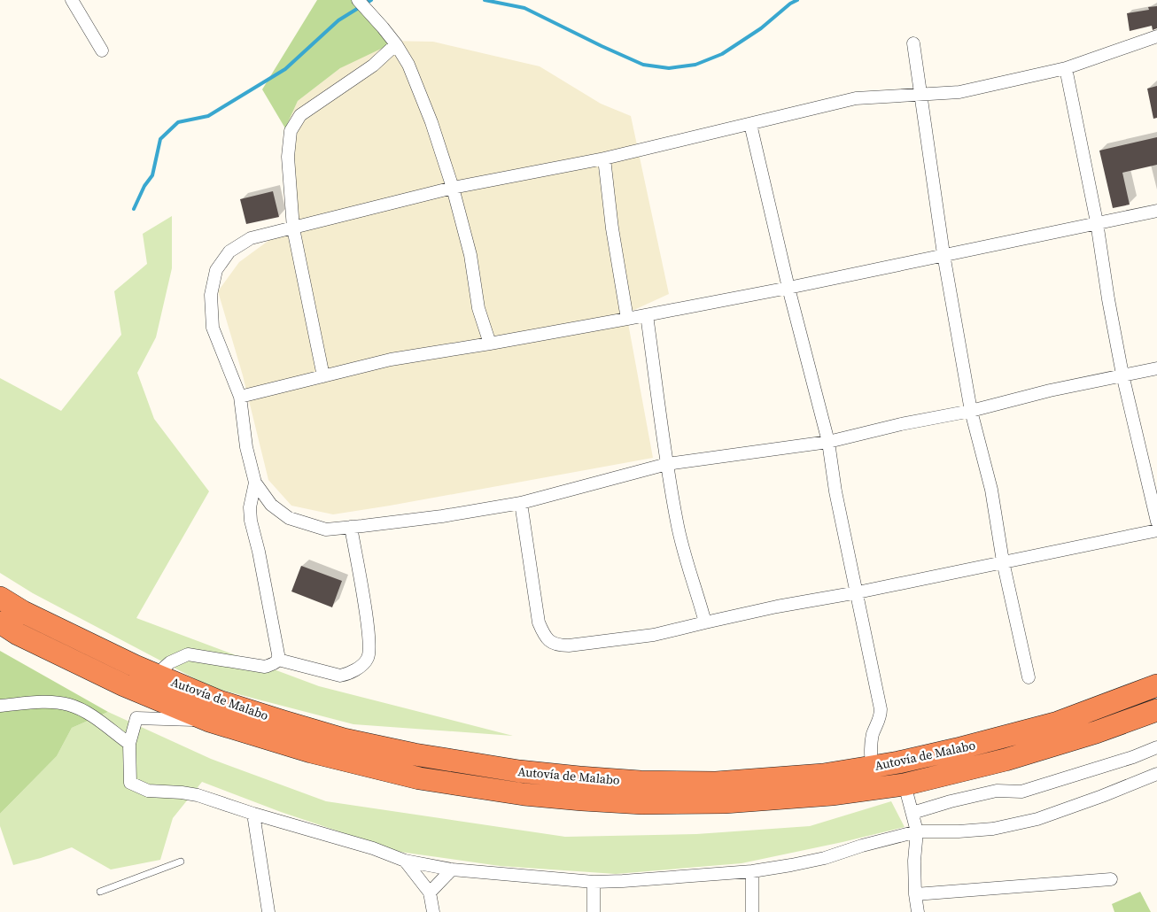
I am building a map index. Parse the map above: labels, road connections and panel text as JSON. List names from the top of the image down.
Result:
{
  "streets": {
    "highway": ["Autovía de Malabo"]
  }
}
